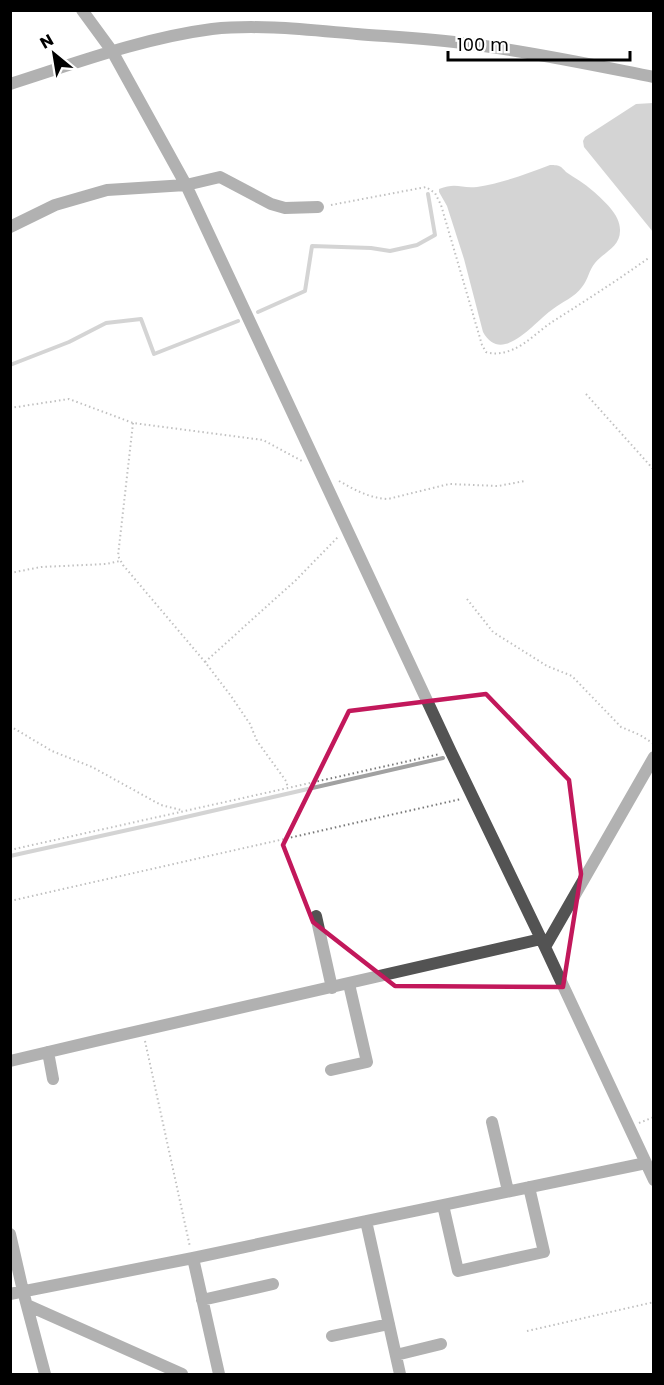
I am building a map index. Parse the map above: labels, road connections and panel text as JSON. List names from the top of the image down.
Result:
{
  "scale_bar": "100 m",
  "north": "top left"
}
